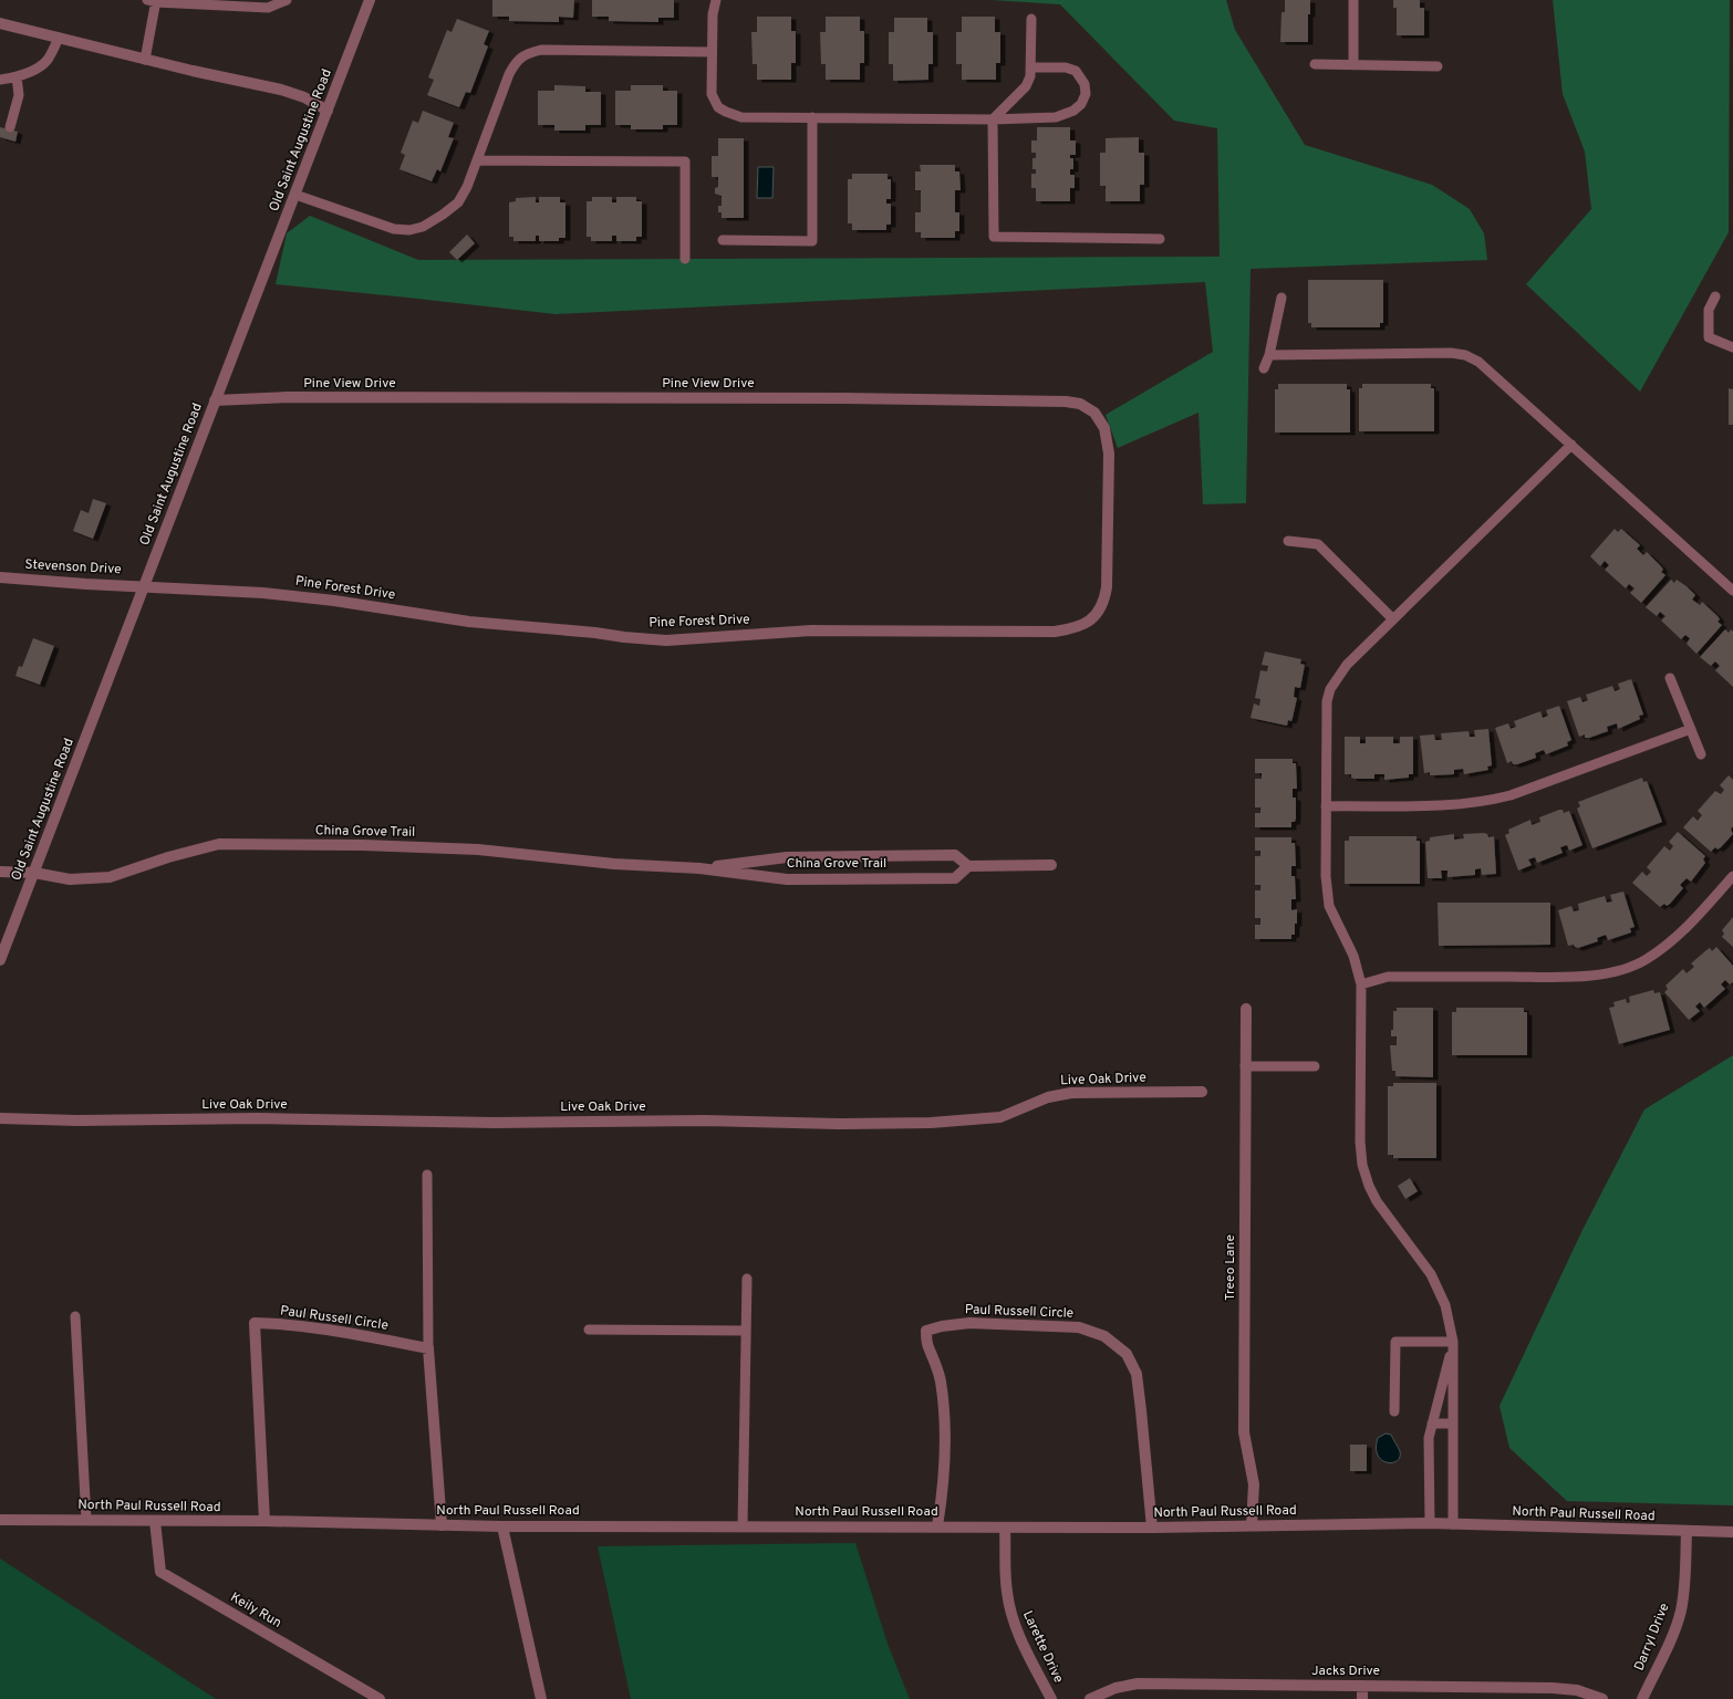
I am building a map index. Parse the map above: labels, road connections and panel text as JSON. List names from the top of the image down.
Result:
{
  "streets": {
    "street": [
      "Old Saint Augustine Road",
      "Pine View Drive",
      "Stevenson Drive",
      "Pine Forest Drive",
      "China Grove Trail",
      "Live Oak Drive",
      "Treeo Lane",
      "Paul Russell Circle",
      "North Paul Russell Road",
      "Keily Run",
      "Darryl Drive",
      "Larette Drive",
      "Jacks Drive"
    ]
  },
  "crossings": [
    ["Old Saint Augustine Road", "Pine View Drive"],
    ["Old Saint Augustine Road", "Stevenson Drive"],
    ["Old Saint Augustine Road", "Pine Forest Drive"],
    ["Old Saint Augustine Road", "China Grove Trail"],
    ["Pine View Drive", "Pine Forest Drive"],
    ["Stevenson Drive", "Pine Forest Drive"],
    ["Treeo Lane", "North Paul Russell Road"],
    ["Paul Russell Circle", "North Paul Russell Road"],
    ["North Paul Russell Road", "Keily Run"],
    ["North Paul Russell Road", "Darryl Drive"],
    ["North Paul Russell Road", "Larette Drive"]
  ]
}
